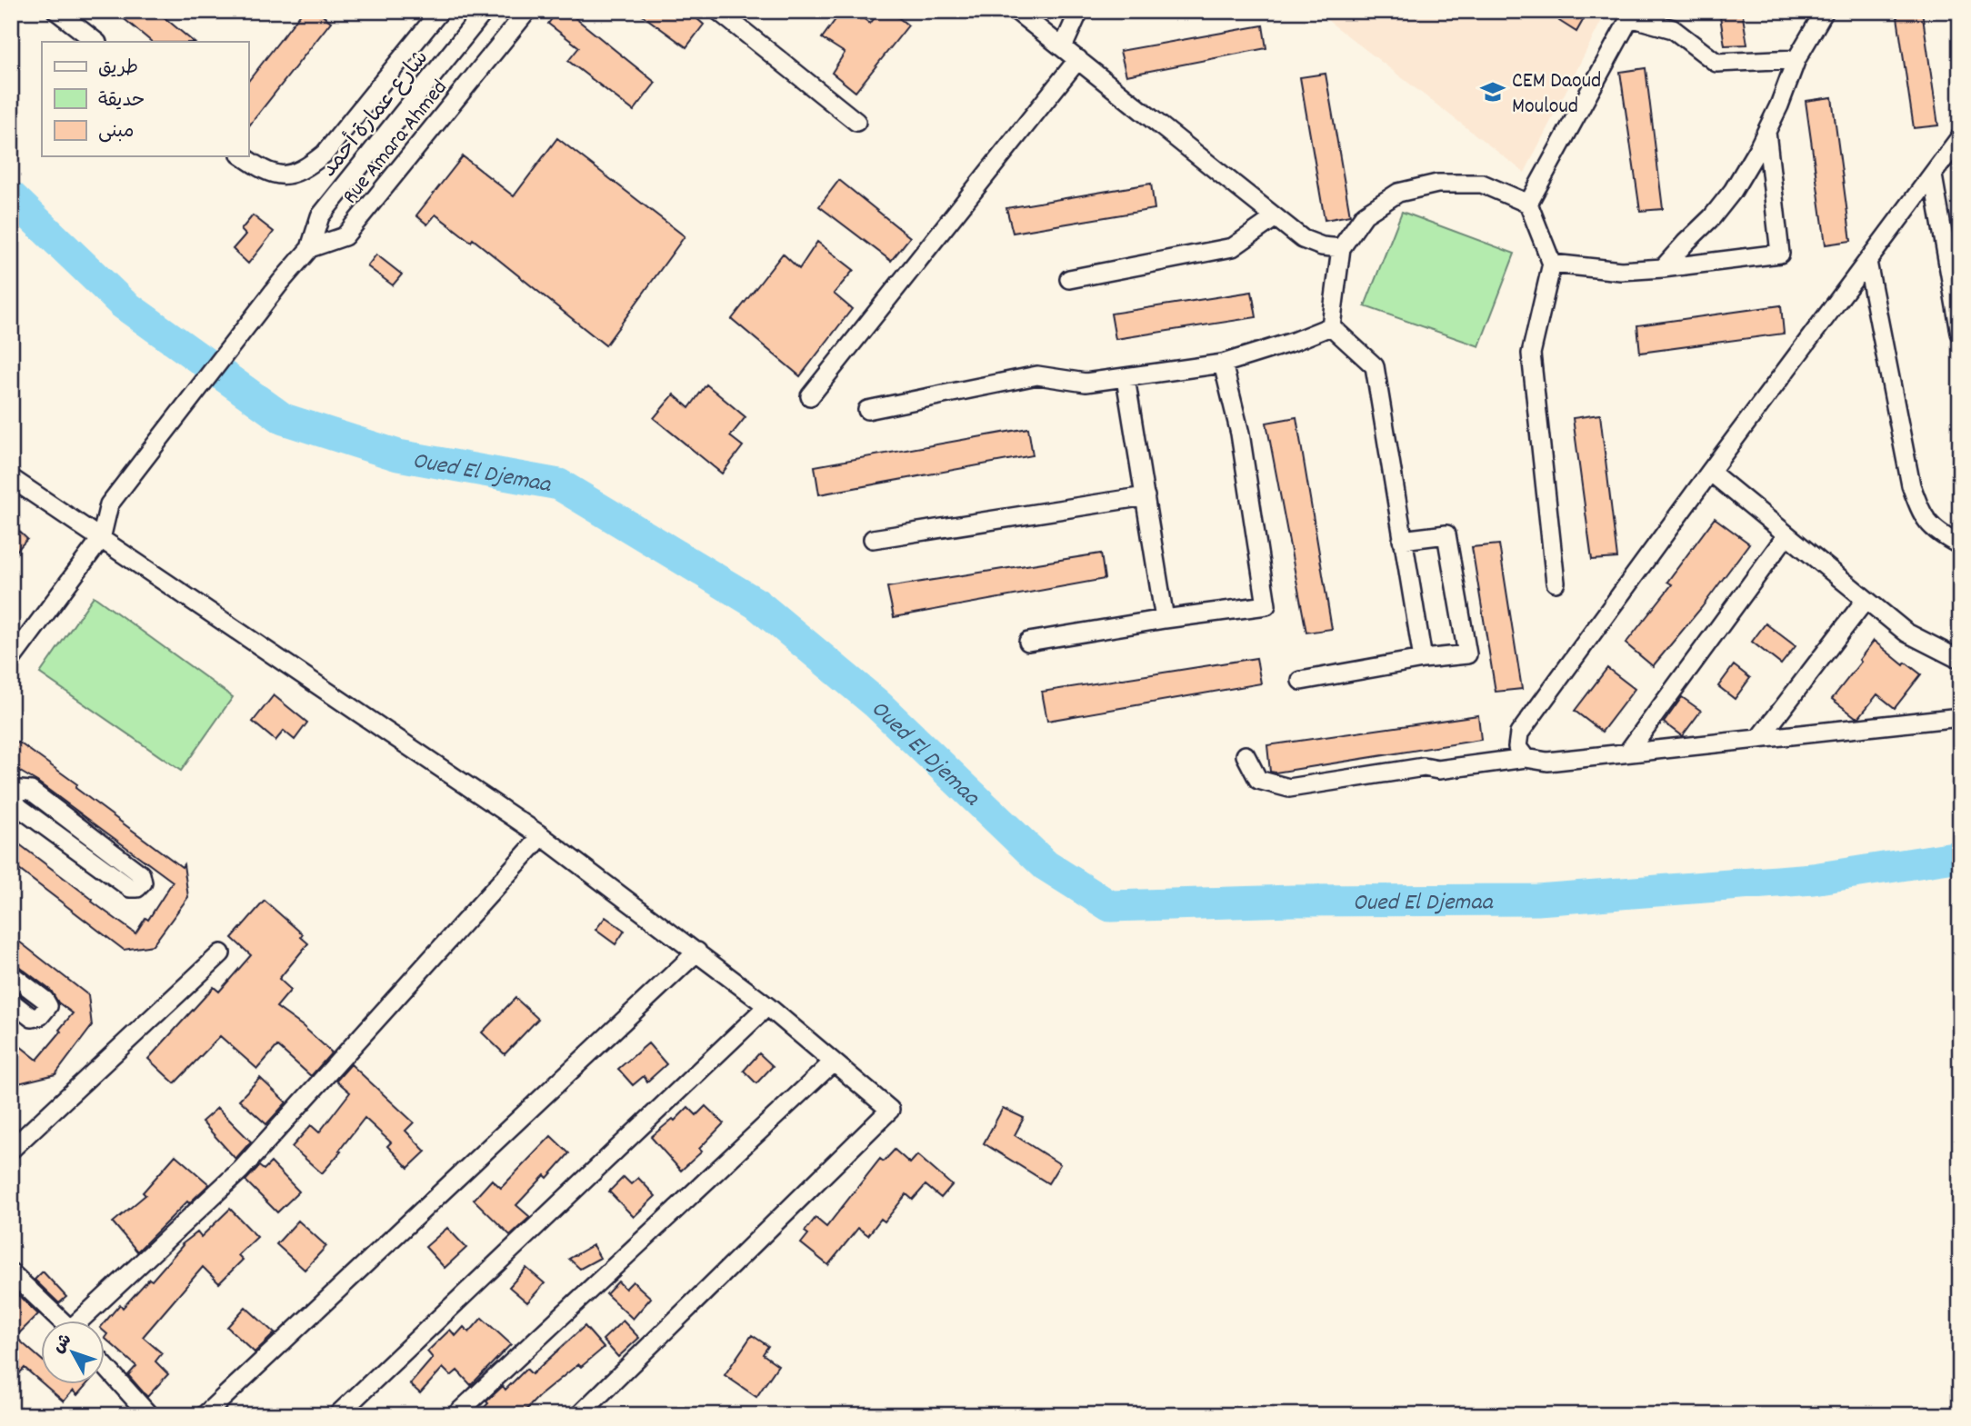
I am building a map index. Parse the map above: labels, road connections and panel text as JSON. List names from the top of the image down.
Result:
{
  "streets": {
    "street": ["شارع عمارة أحمد", "Rue Amara Ahmed"]
  },
  "crossings": [
    ["شارع عمارة أحمد", "Rue Amara Ahmed"]
  ],
  "water": ["Oued El Djemaa"],
  "places": {
    "school or university": ["CEM Daoud Mouloud"]
  },
  "legend": ["طريق", "حديقة", "مبنى"],
  "north": "top left"
}
